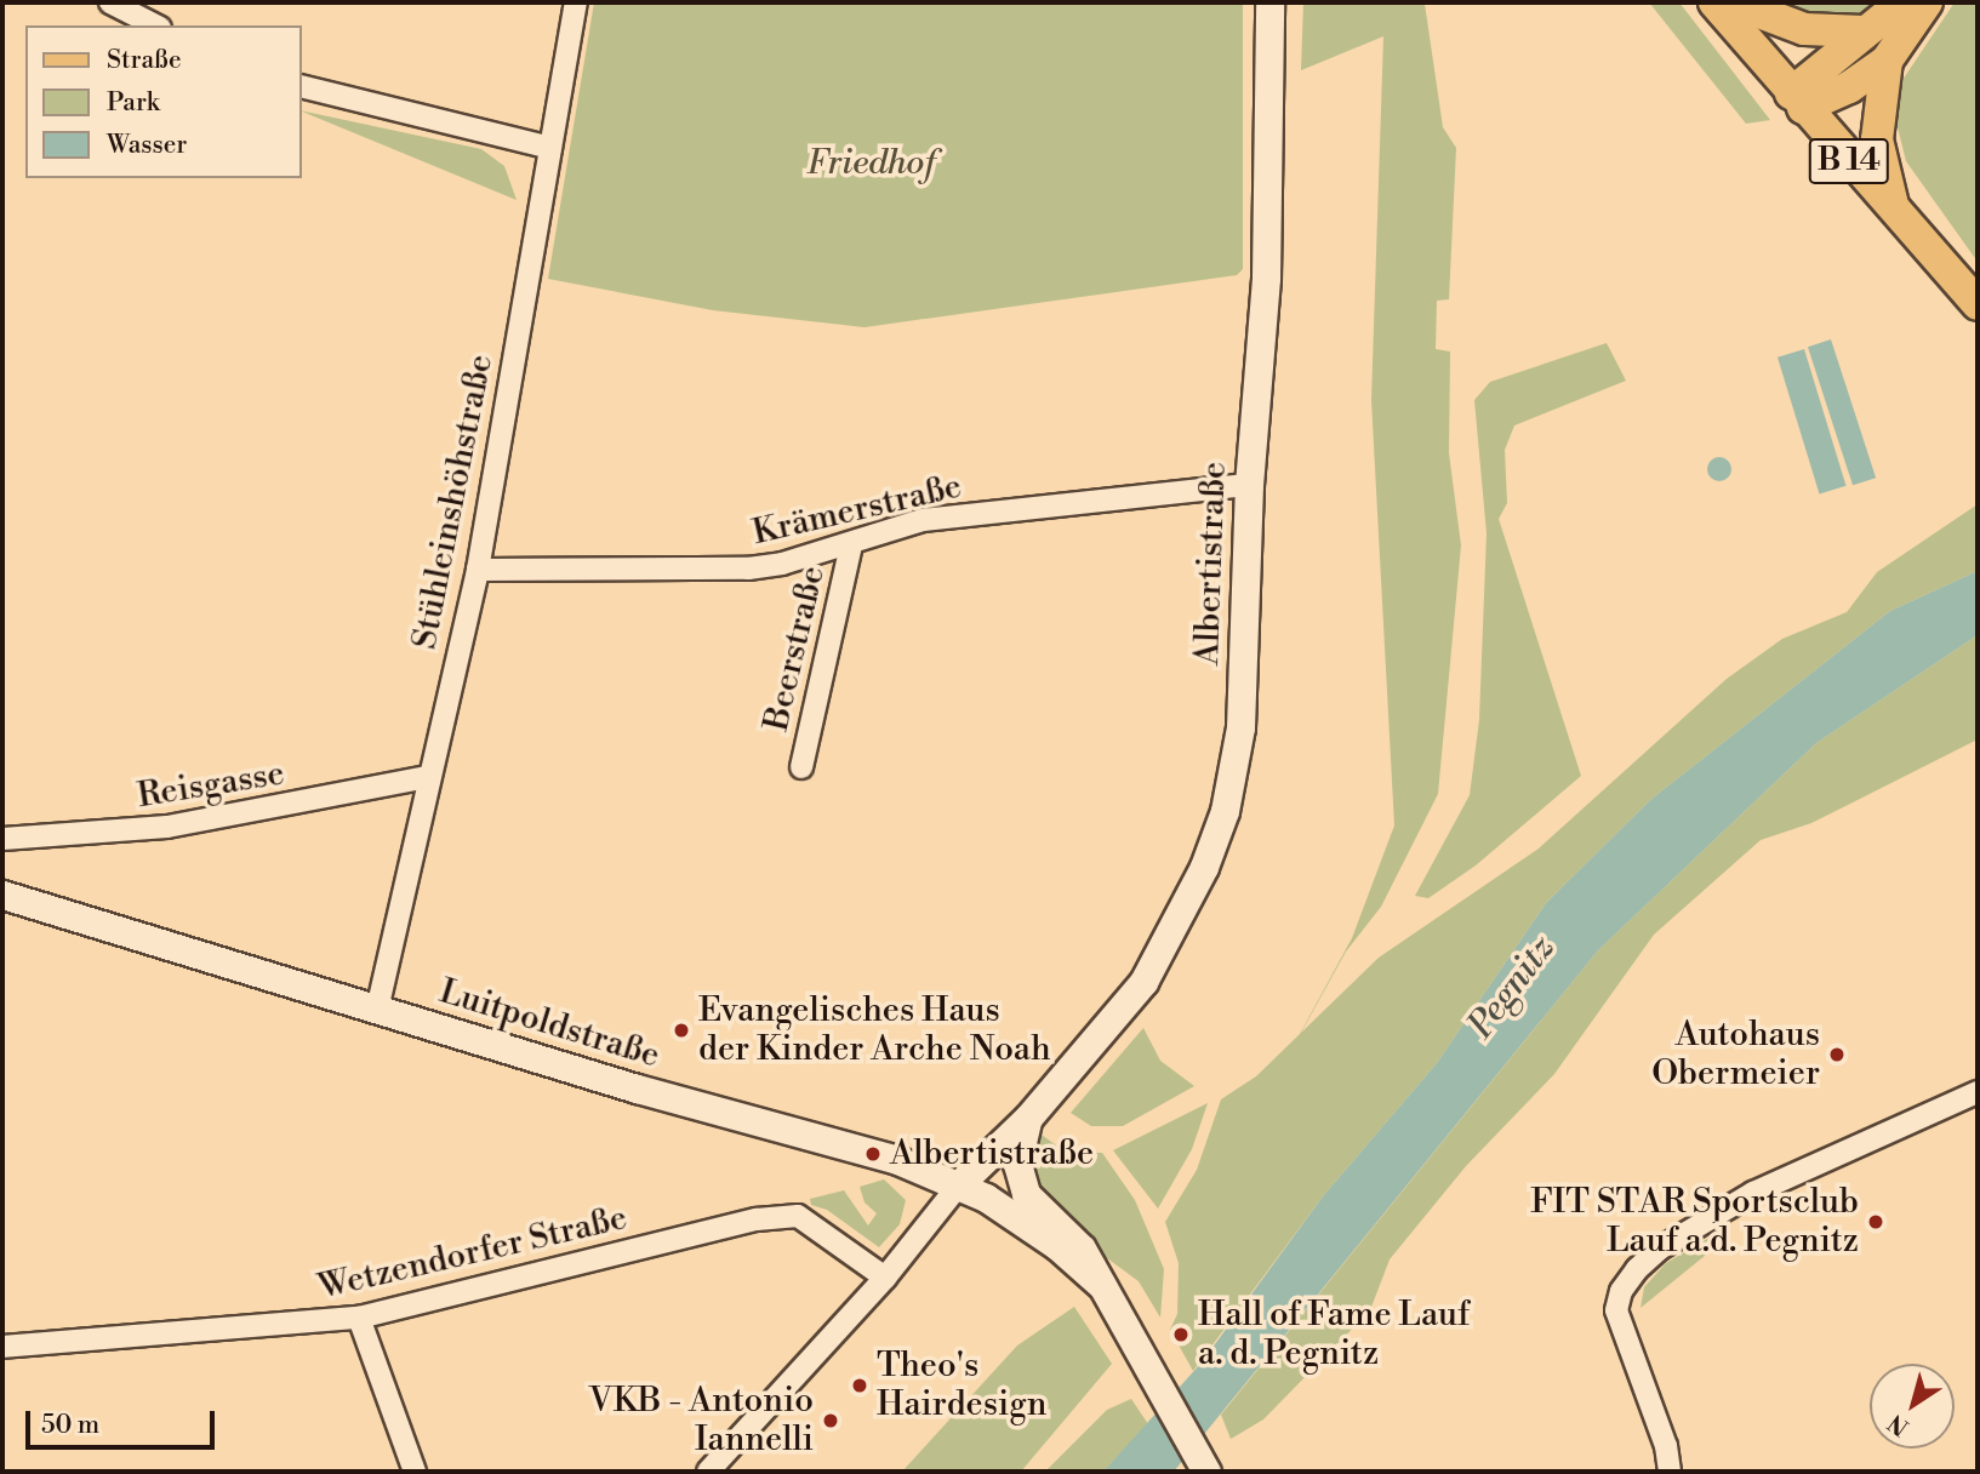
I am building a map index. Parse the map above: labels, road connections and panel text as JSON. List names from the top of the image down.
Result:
{
  "streets": {
    "main road": ["B 14", "Albertistraße", "Luitpoldstraße"],
    "street": [
      "Stühleinshöhstraße",
      "Krämerstraße",
      "Beerstraße",
      "Reisgasse",
      "Wetzendorfer Straße"
    ]
  },
  "crossings": [
    ["Stühleinshöhstraße", "Krämerstraße"],
    ["Stühleinshöhstraße", "Reisgasse"],
    ["Stühleinshöhstraße", "Luitpoldstraße"],
    ["Krämerstraße", "Albertistraße"],
    ["Krämerstraße", "Beerstraße"],
    ["Albertistraße", "Luitpoldstraße"]
  ],
  "water": ["Pegnitz"],
  "parks": ["Friedhof"],
  "places": [
    "Evangelisches Haus der Kinder Arche Noah",
    "Autohaus Obermeier",
    "Albertistraße",
    "FIT STAR Sportsclub Lauf a.d. Pegnitz",
    "Hall of Fame Lauf a. d. Pegnitz",
    "Theo's Hairdesign",
    "VKB - Antonio Iannelli"
  ],
  "legend": ["Straße", "Park", "Wasser"],
  "scale_bar": "50 m",
  "north": "bottom left"
}
